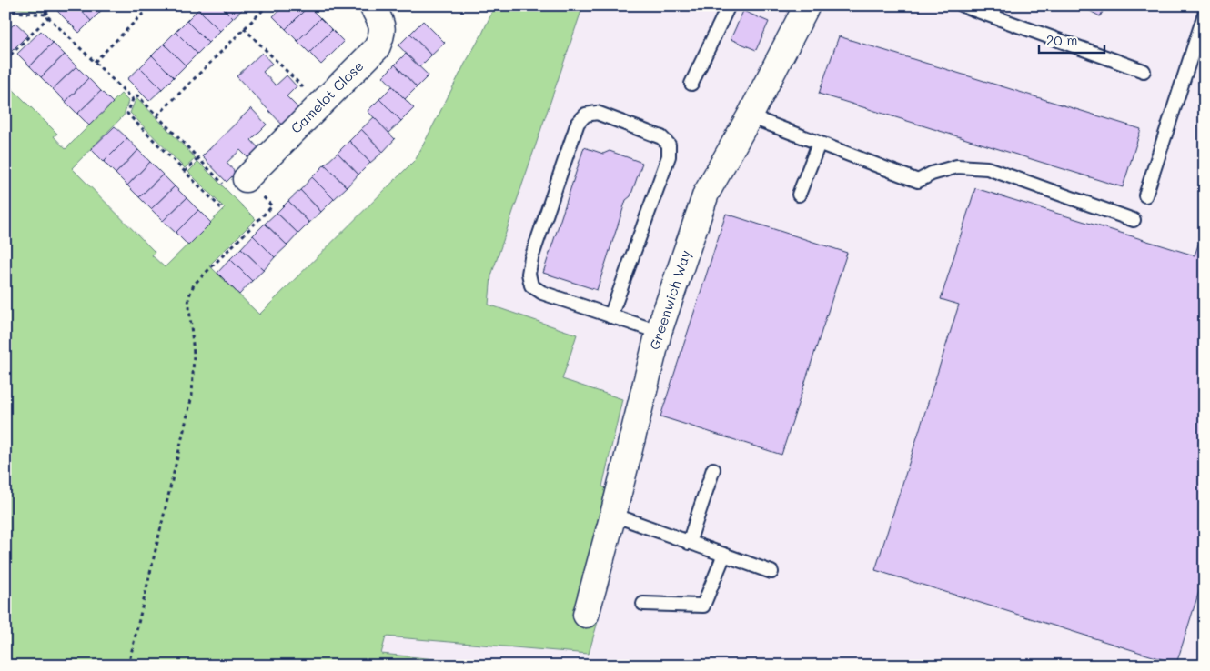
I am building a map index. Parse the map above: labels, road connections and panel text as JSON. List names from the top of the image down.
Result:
{
  "streets": {
    "street": ["Camelot Close", "Greenwich Way"]
  },
  "scale_bar": "20 m"
}
